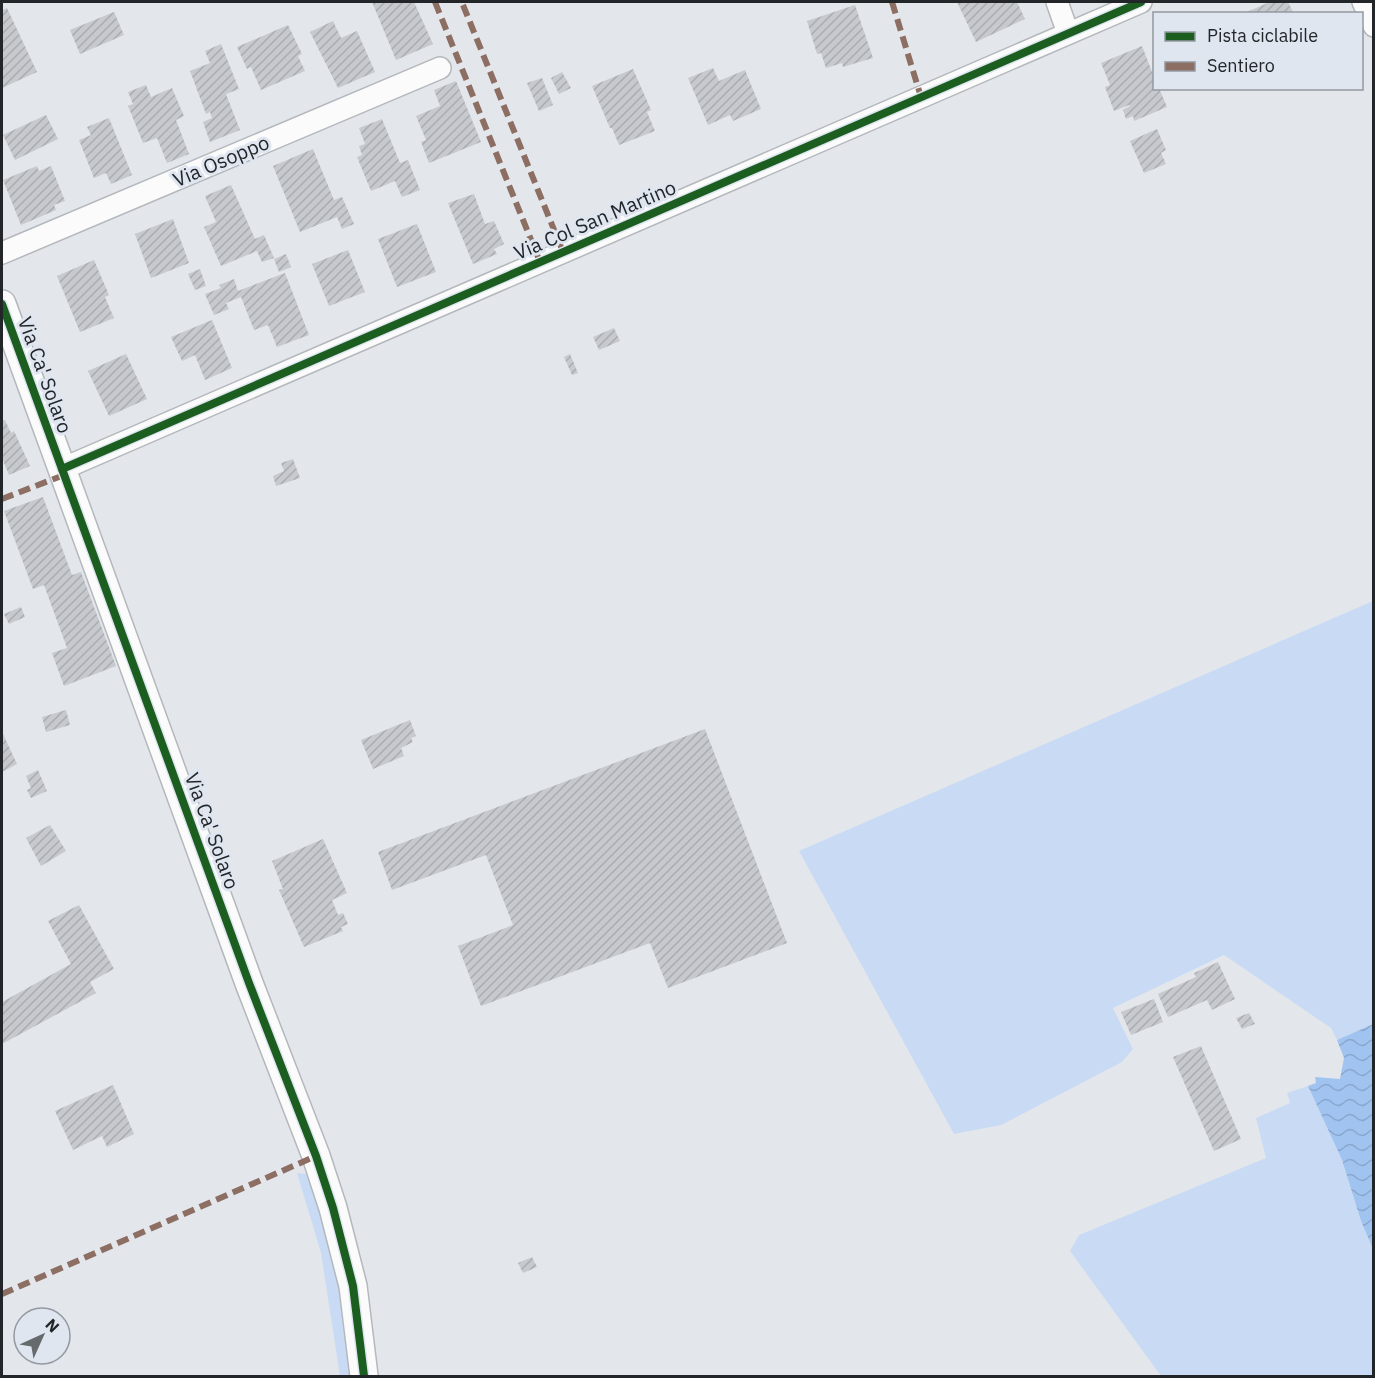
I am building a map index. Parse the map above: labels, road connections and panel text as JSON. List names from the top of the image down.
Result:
{
  "streets": {
    "street": ["Via Osoppo", "Via Col San Martino", "Via Ca' Solaro"]
  },
  "crossings": [
    ["Via Col San Martino", "Via Ca' Solaro"]
  ],
  "legend": ["Pista ciclabile", "Sentiero"],
  "north": "top right"
}
